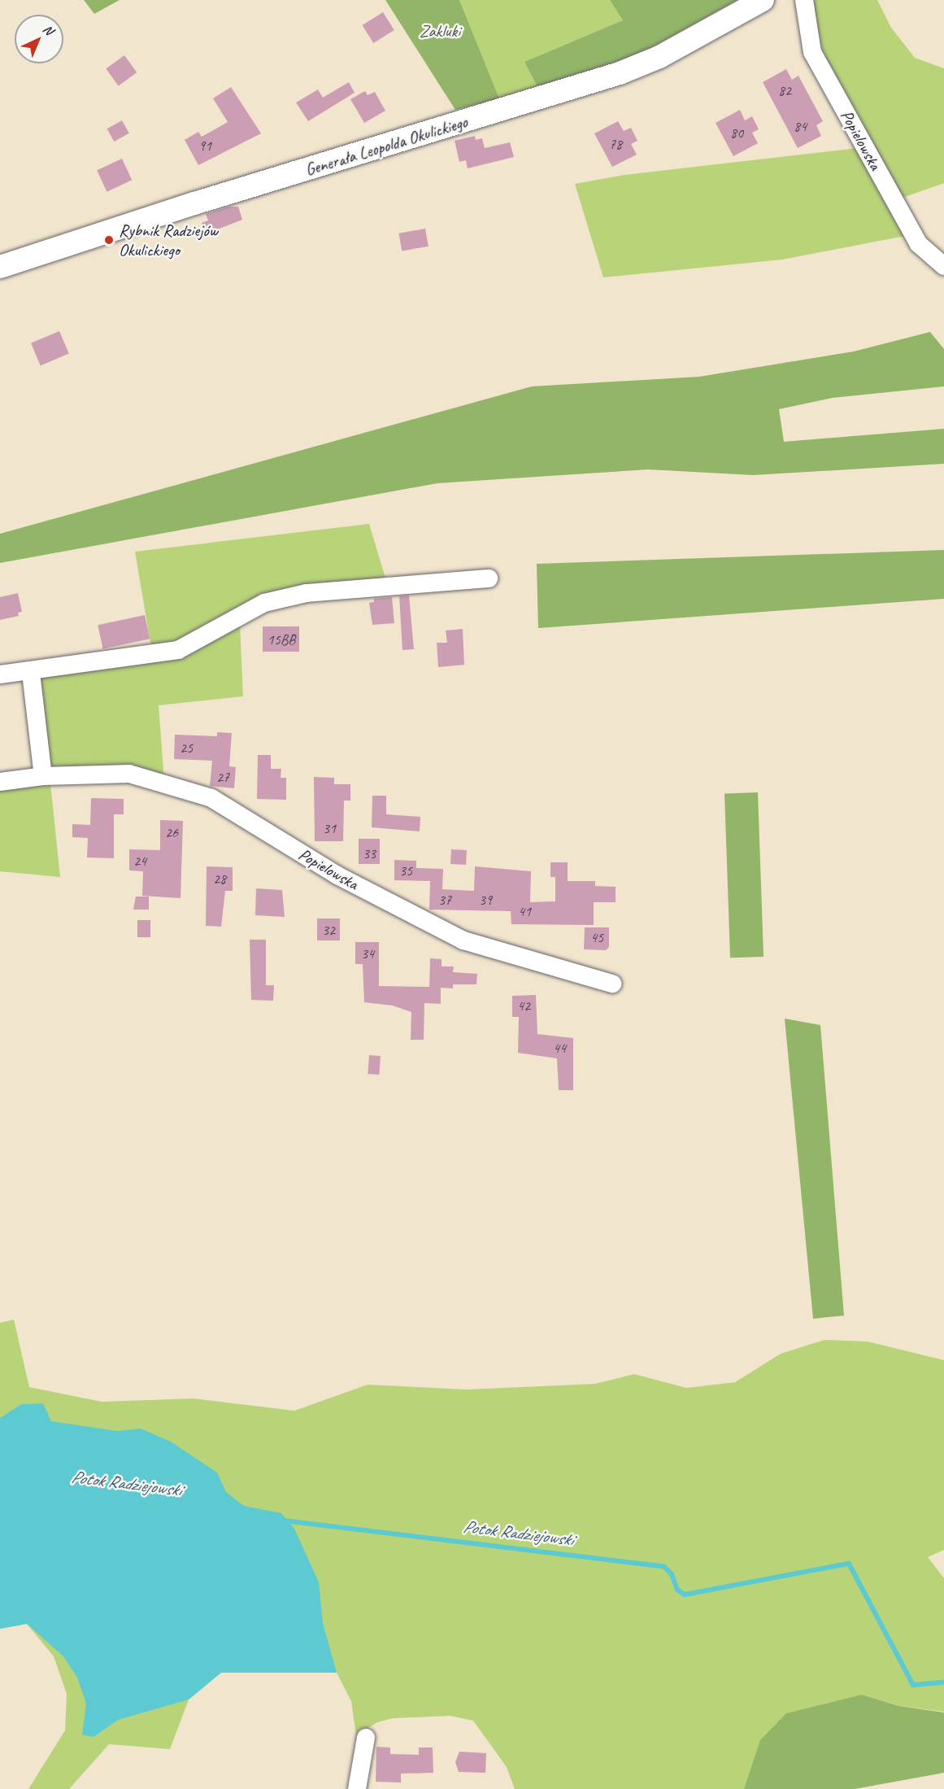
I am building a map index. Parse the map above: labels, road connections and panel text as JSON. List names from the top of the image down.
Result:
{
  "streets": {
    "street": ["Popielowska", "Generała Leopolda Okulickiego"]
  },
  "water": ["Potok Radziejowski"],
  "parks": ["Zakluki"],
  "places": ["Rybnik Radziejów Okulickiego"],
  "house_numbers": [
    "82",
    "84",
    "80",
    "78",
    "91",
    "15BB",
    "25",
    "27",
    "31",
    "26",
    "33",
    "24",
    "35",
    "28",
    "37",
    "39",
    "41",
    "32",
    "45",
    "34",
    "42",
    "44"
  ],
  "north": "top right"
}
